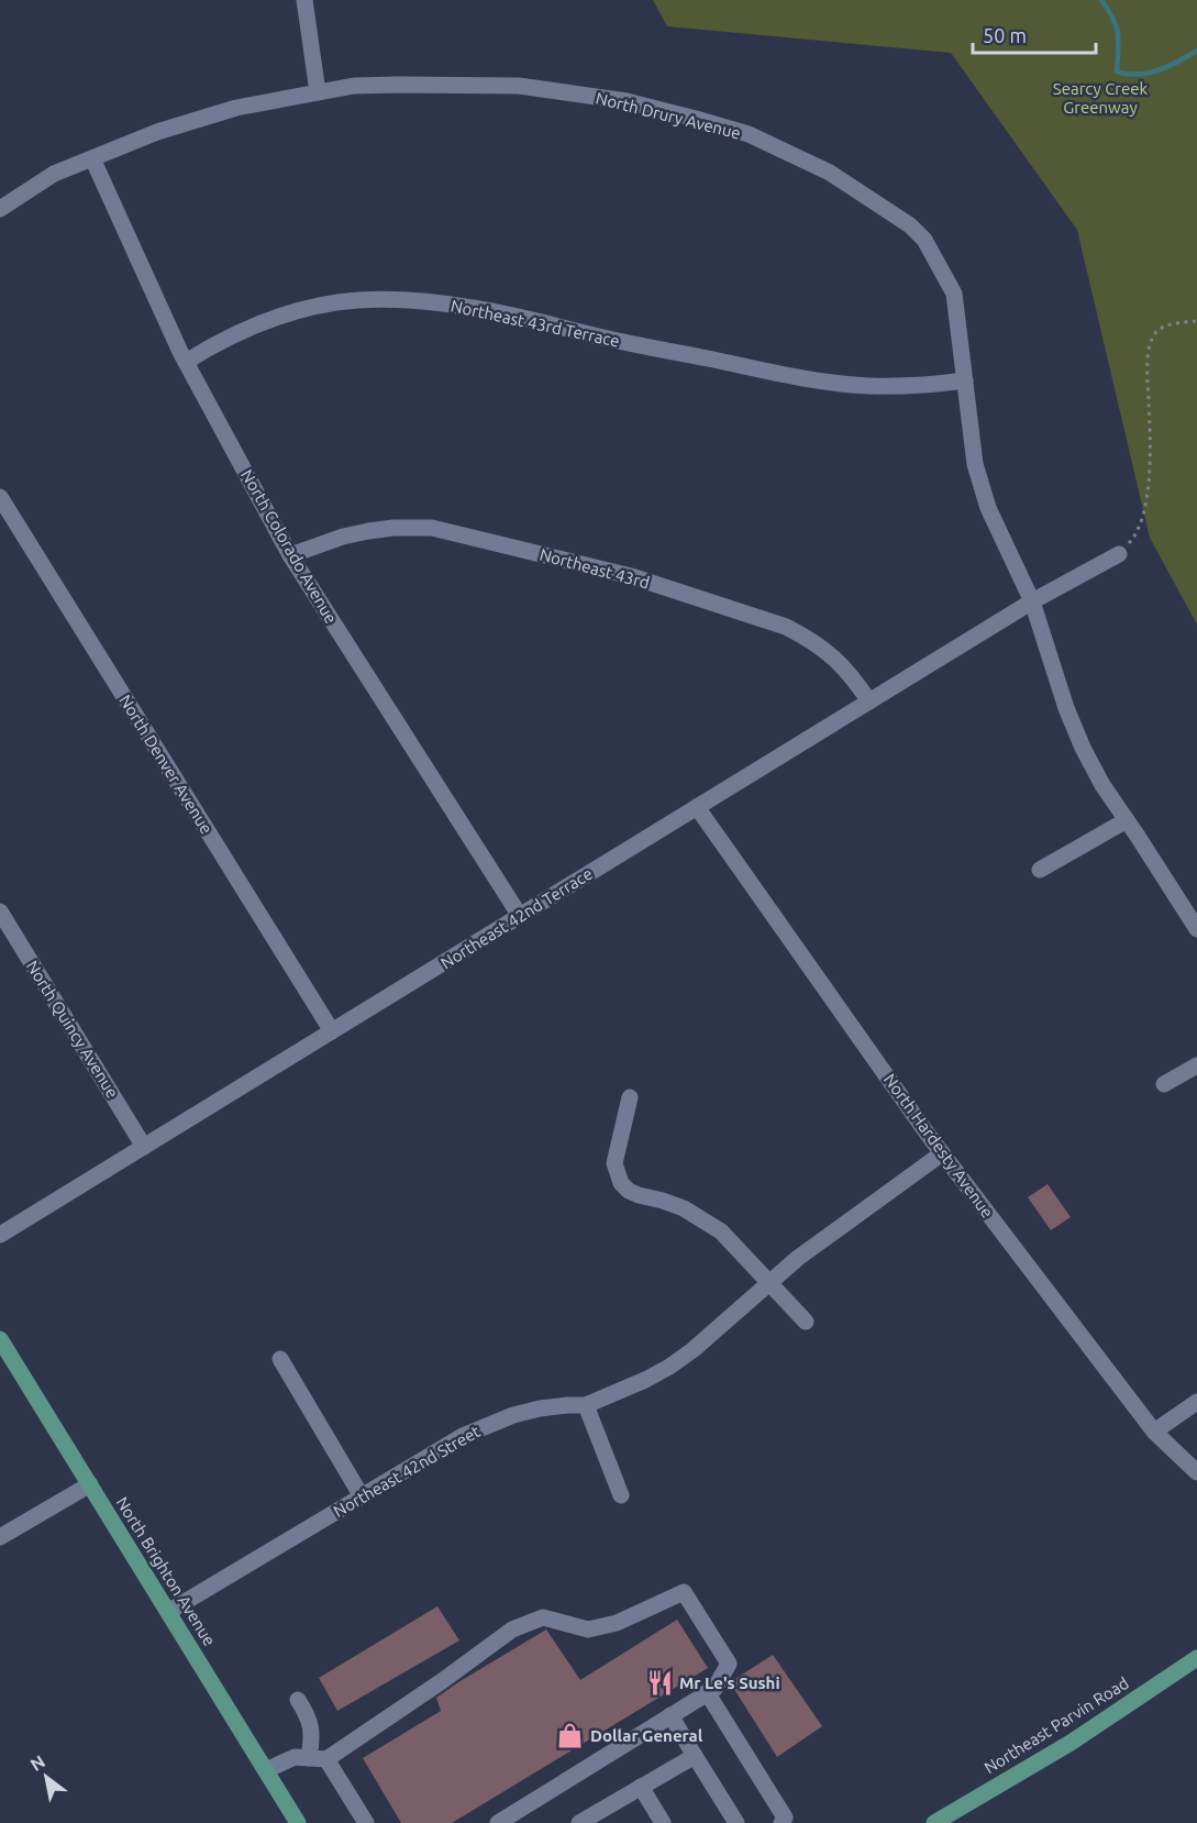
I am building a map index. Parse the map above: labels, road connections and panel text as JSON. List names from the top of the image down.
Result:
{
  "streets": {
    "main road": ["North Brighton Avenue", "Northeast Parvin Road"],
    "street": [
      "North Drury Avenue",
      "Northeast 43rd Terrace",
      "North Colorado Avenue",
      "Northeast 43rd",
      "North Denver Avenue",
      "Northeast 42nd Terrace",
      "North Quincy Avenue",
      "North Hardesty Avenue",
      "Northeast 42nd Street"
    ]
  },
  "crossings": [
    ["North Drury Avenue", "Northeast 43rd Terrace"],
    ["North Drury Avenue", "North Colorado Avenue"],
    ["North Drury Avenue", "Northeast 42nd Terrace"],
    ["Northeast 43rd Terrace", "North Colorado Avenue"],
    ["North Colorado Avenue", "Northeast 43rd"],
    ["North Colorado Avenue", "Northeast 42nd Terrace"],
    ["Northeast 43rd", "Northeast 42nd Terrace"],
    ["North Denver Avenue", "Northeast 42nd Terrace"],
    ["Northeast 42nd Terrace", "North Quincy Avenue"],
    ["Northeast 42nd Terrace", "North Hardesty Avenue"],
    ["North Hardesty Avenue", "Northeast 42nd Street"],
    ["Northeast 42nd Street", "North Brighton Avenue"]
  ],
  "parks": ["Searcy Creek Greenway"],
  "places": {
    "restaurant": ["Mr Le's Sushi"],
    "shop": ["Dollar General"]
  },
  "scale_bar": "50 m",
  "north": "top left"
}
